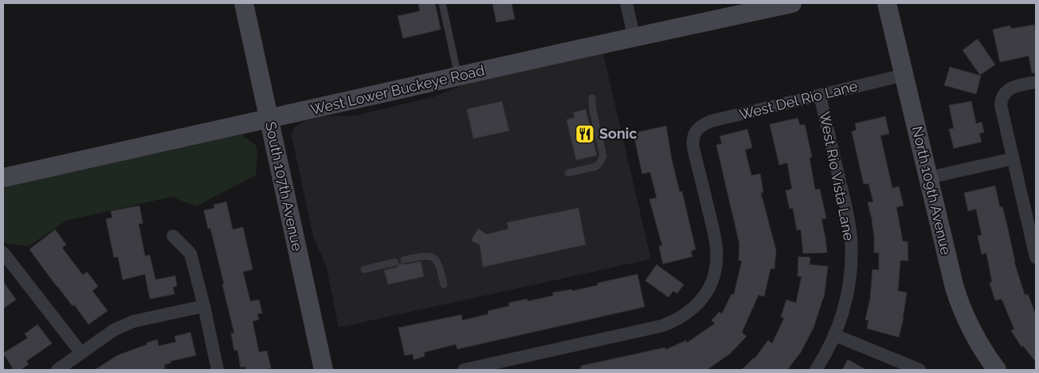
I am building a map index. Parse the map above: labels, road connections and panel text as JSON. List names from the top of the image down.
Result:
{
  "streets": {
    "main road": ["West Lower Buckeye Road", "South 107th Avenue", "North 109th Avenue"],
    "street": ["West Del Rio Lane", "West Rio Vista Lane"]
  },
  "crossings": [
    ["West Lower Buckeye Road", "South 107th Avenue"],
    ["West Del Rio Lane", "West Rio Vista Lane"],
    ["West Del Rio Lane", "North 109th Avenue"]
  ],
  "places": {
    "restaurant": ["Sonic"]
  }
}
